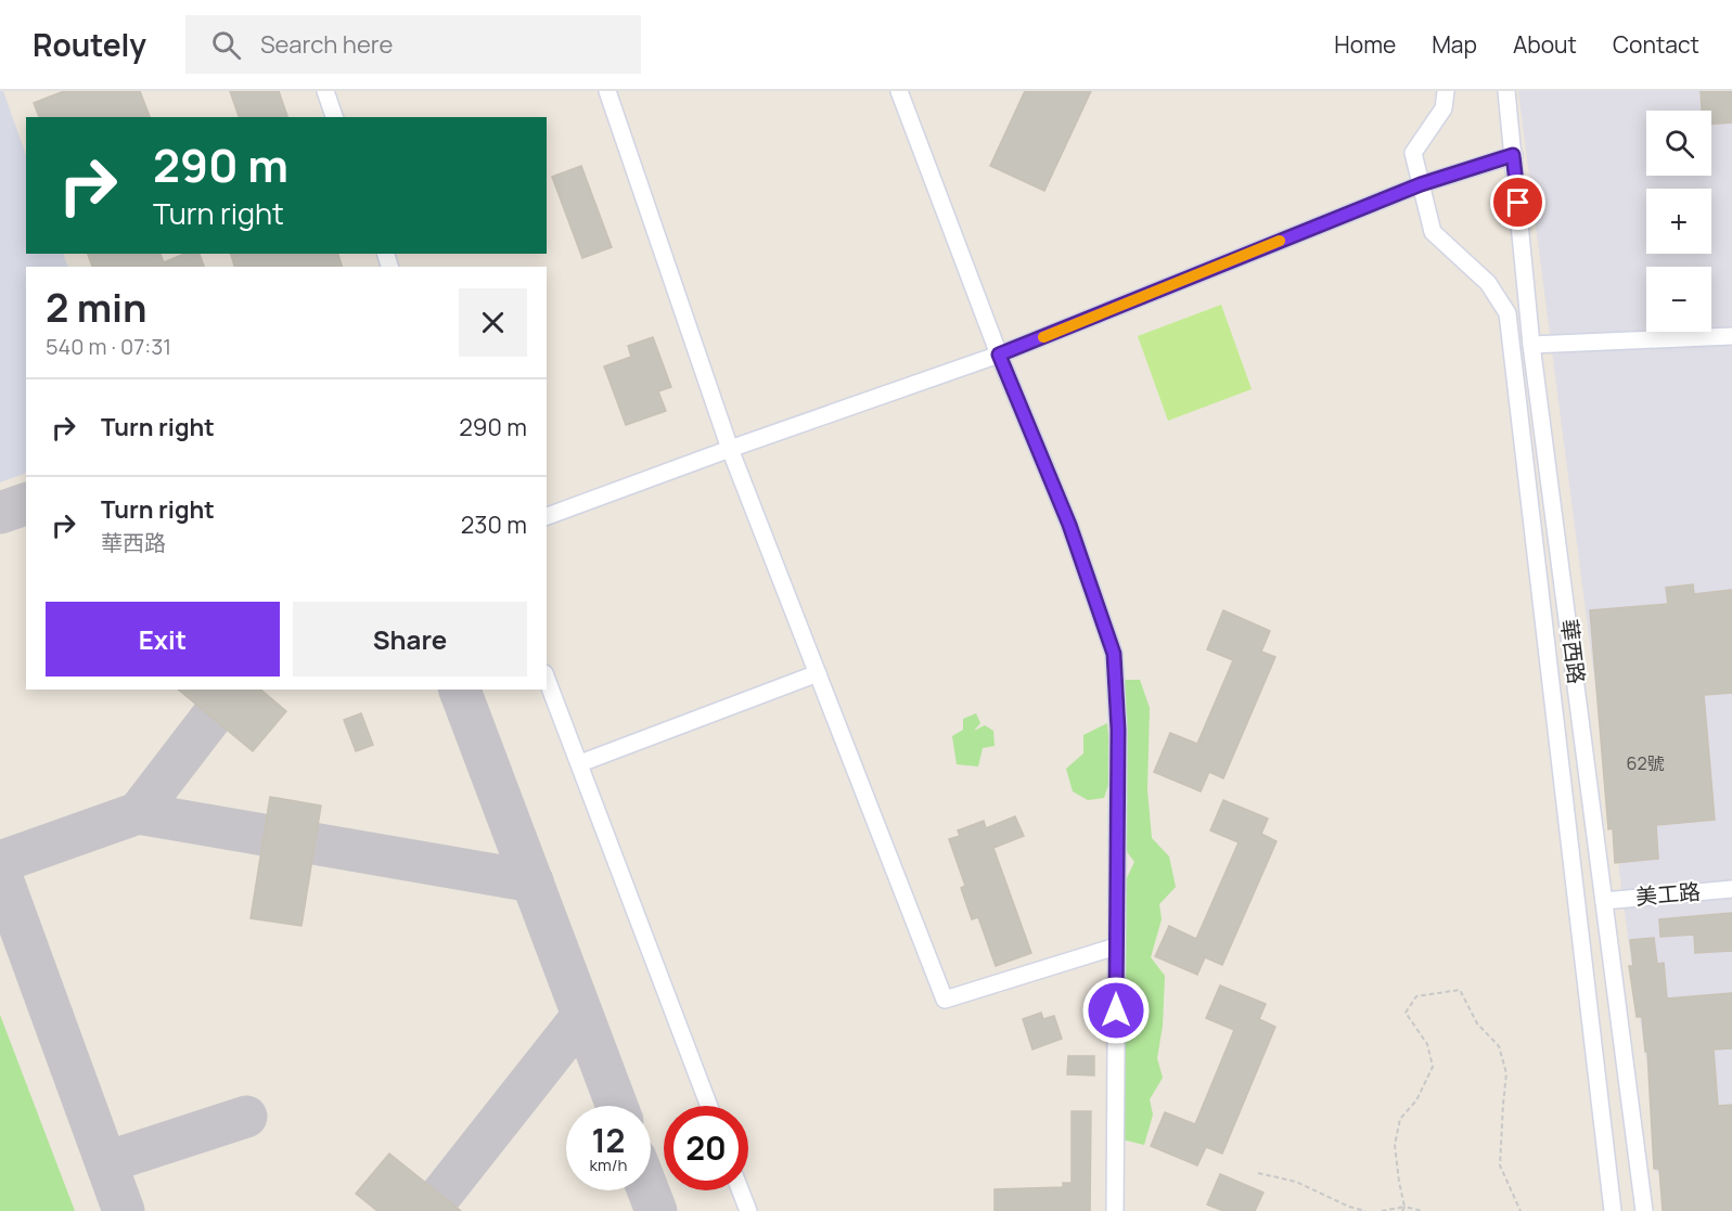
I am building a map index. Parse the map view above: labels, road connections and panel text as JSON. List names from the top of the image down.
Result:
{
  "streets": {
    "street": ["華西路", "美工路"]
  },
  "crossings": [
    ["華西路", "美工路"]
  ],
  "house_numbers": ["62號"],
  "page": {
    "header": "Routely",
    "search": "Search here",
    "nav": [
      "Home",
      "Map",
      "About",
      "Contact"
    ],
    "map_buttons": ["+", "−"],
    "turn": ["290 m", "Turn right"],
    "heading": ["2 min", "540 m · 07:31"],
    "list": [
      {
        "name": "Turn right",
        "value": "290 m"
      },
      {
        "name": "Turn right",
        "note": "華西路",
        "value": "230 m"
      }
    ],
    "buttons": ["Exit", "Share"],
    "speed": "12 km/h",
    "limit": "20"
  }
}
